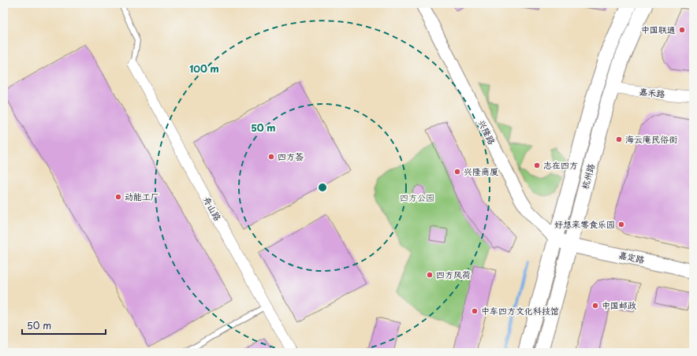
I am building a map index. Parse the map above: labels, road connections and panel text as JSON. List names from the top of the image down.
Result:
{
  "streets": {
    "main road": ["兴隆路", "杭州路", "嘉定路"],
    "street": ["嘉禾路", "舟山路"]
  },
  "crossings": [
    ["嘉禾路", "杭州路"],
    ["兴隆路", "杭州路"],
    ["兴隆路", "嘉定路"],
    ["杭州路", "嘉定路"]
  ],
  "parks": ["四方公园"],
  "places": [
    "中国联通",
    "海云庵民俗街",
    "四方荟",
    "志在四方",
    "兴隆商厦",
    "动能工厂",
    "好想来零食乐园",
    "四方风荷",
    "中国邮政",
    "中车四方文化科技馆"
  ],
  "scale_bar": "50 m",
  "rings": ["100 m", "50 m"]
}
